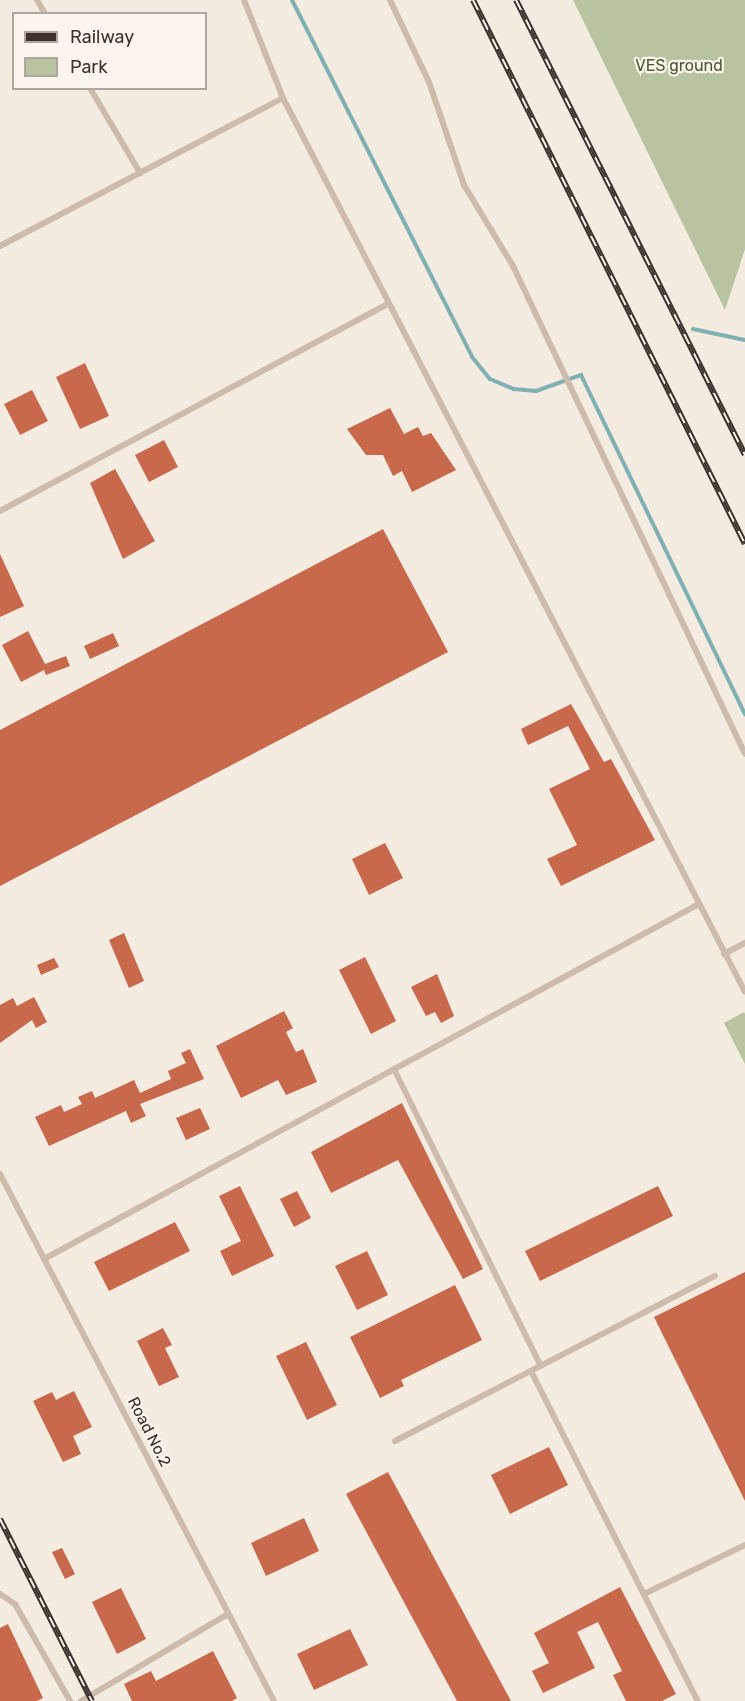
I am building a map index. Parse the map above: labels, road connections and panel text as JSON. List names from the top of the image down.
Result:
{
  "streets": {
    "lane": ["Road No.2"]
  },
  "parks": ["VES ground"],
  "legend": ["Railway", "Park"]
}
